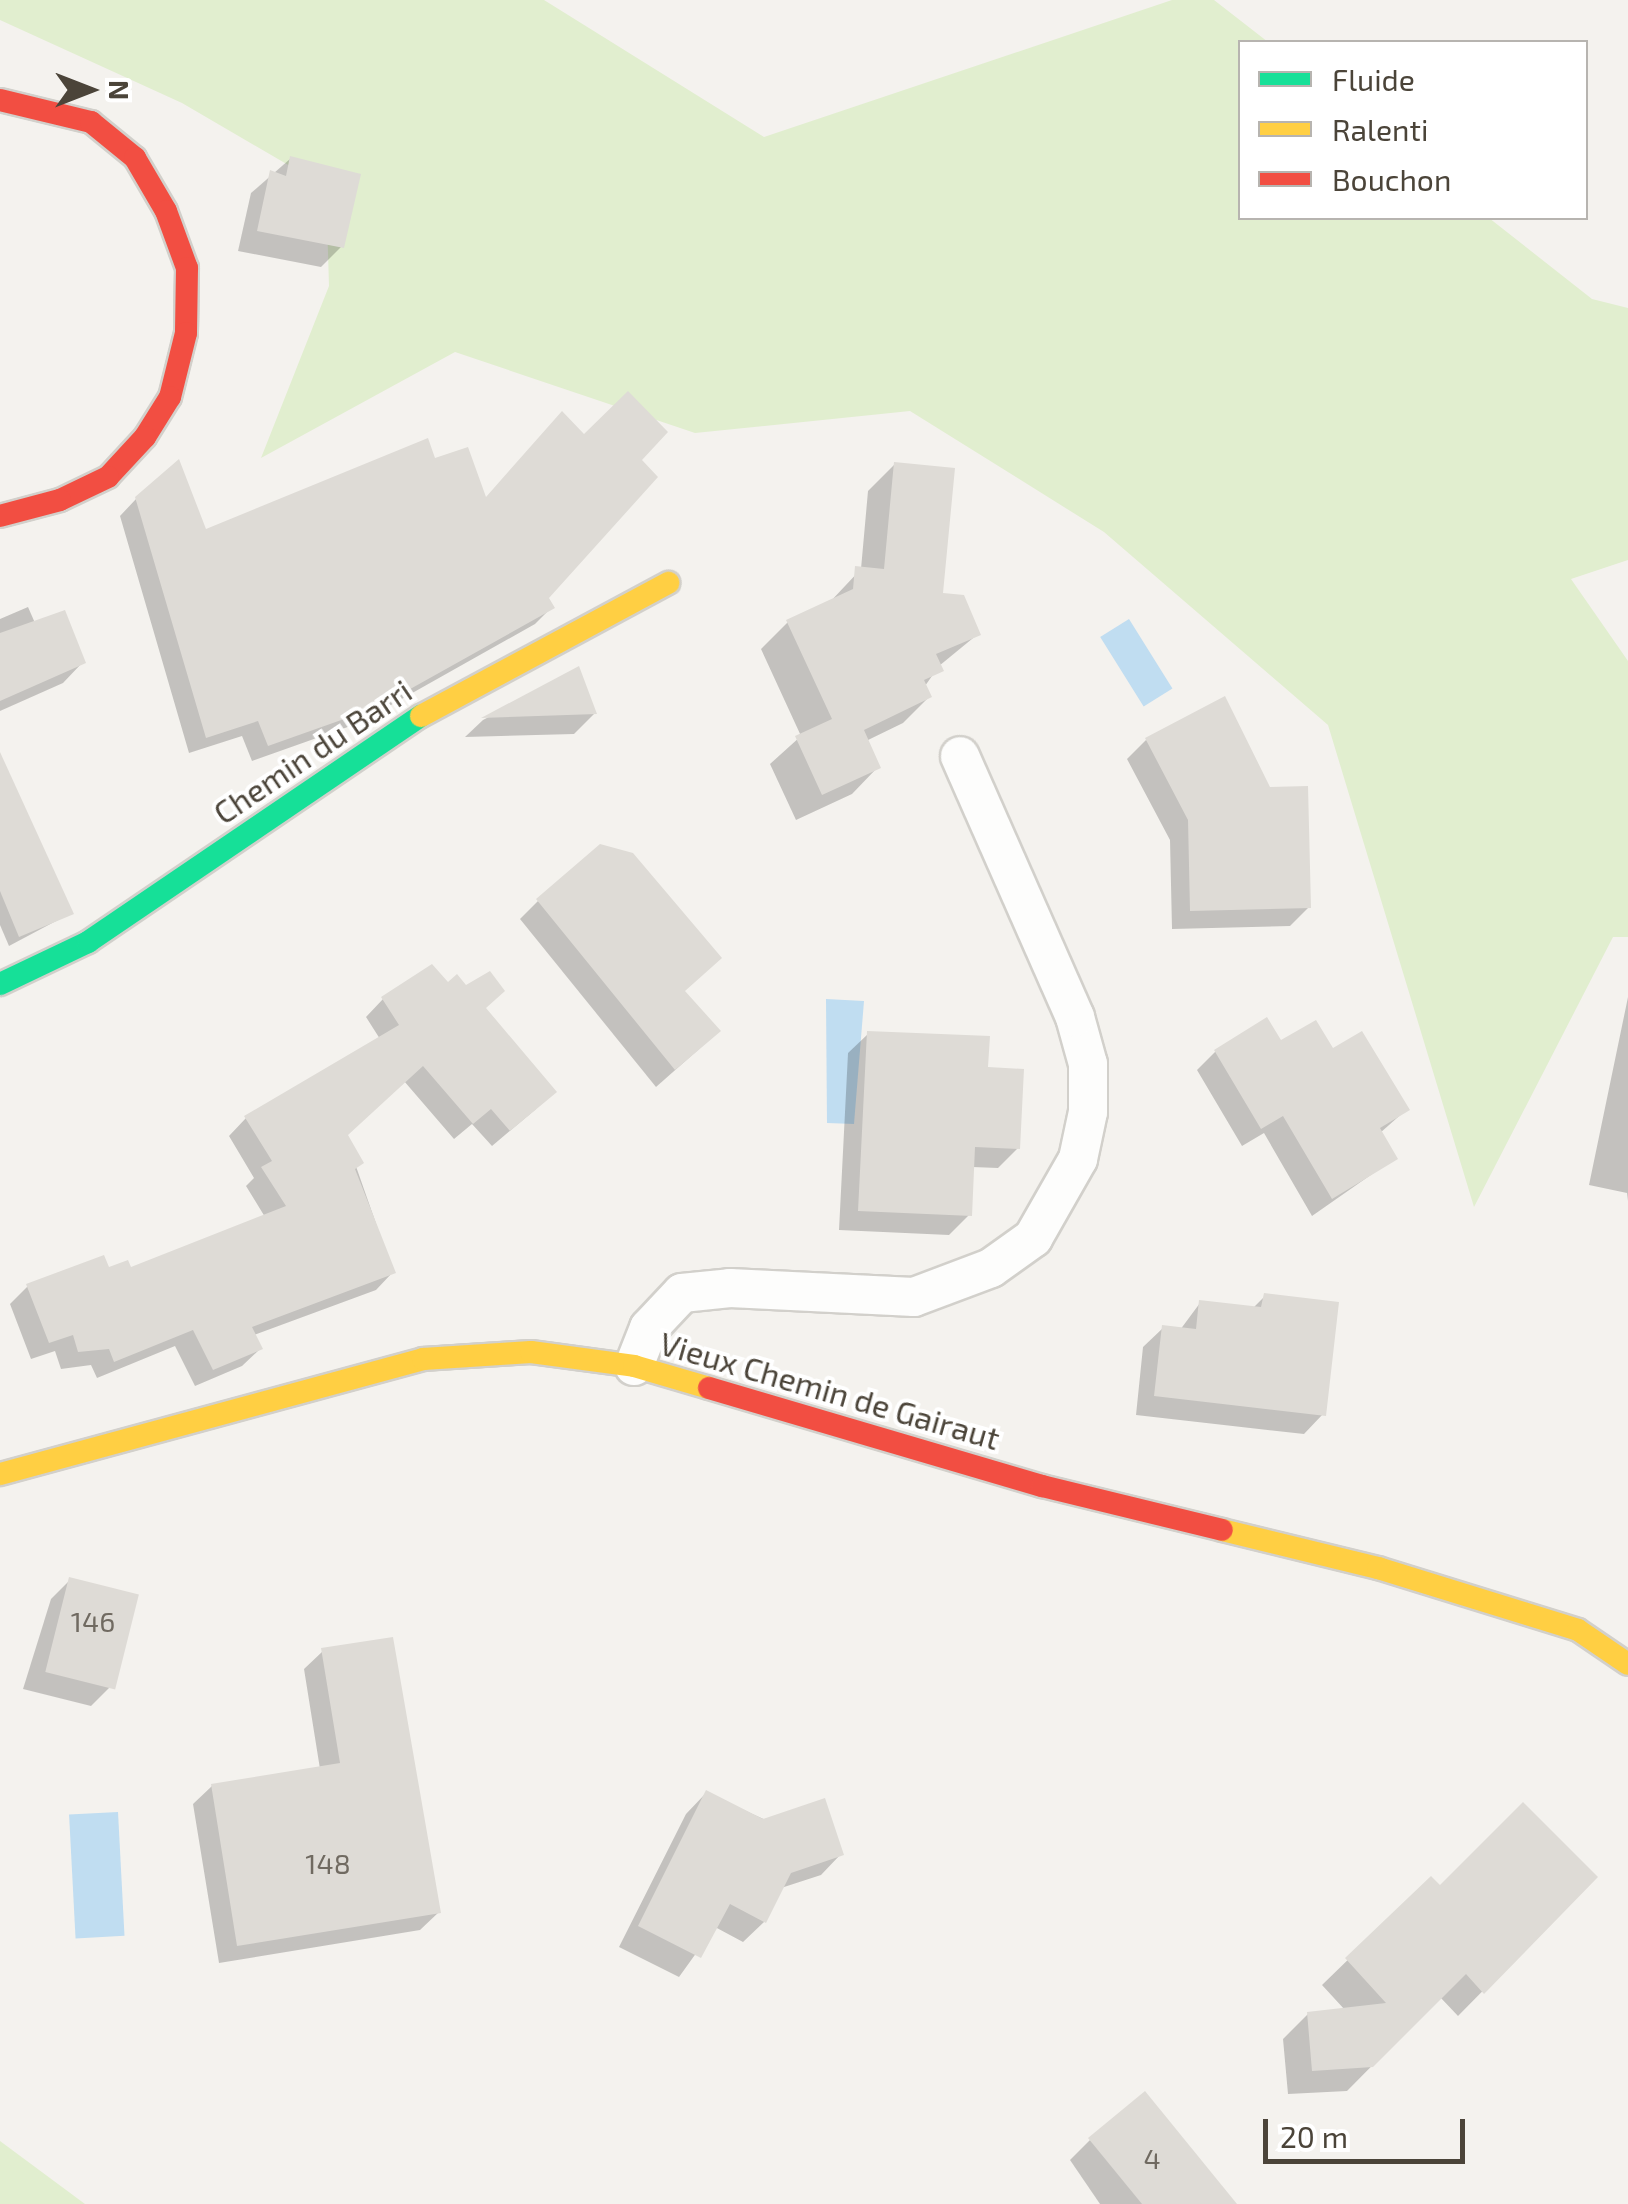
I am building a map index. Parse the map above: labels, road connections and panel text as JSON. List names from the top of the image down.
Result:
{
  "streets": {
    "street": ["Chemin du Barri", "Vieux Chemin de Gairaut"]
  },
  "house_numbers": ["146", "148", "4"],
  "legend": ["Fluide", "Ralenti", "Bouchon"],
  "scale_bar": "20 m",
  "north": "right"
}
